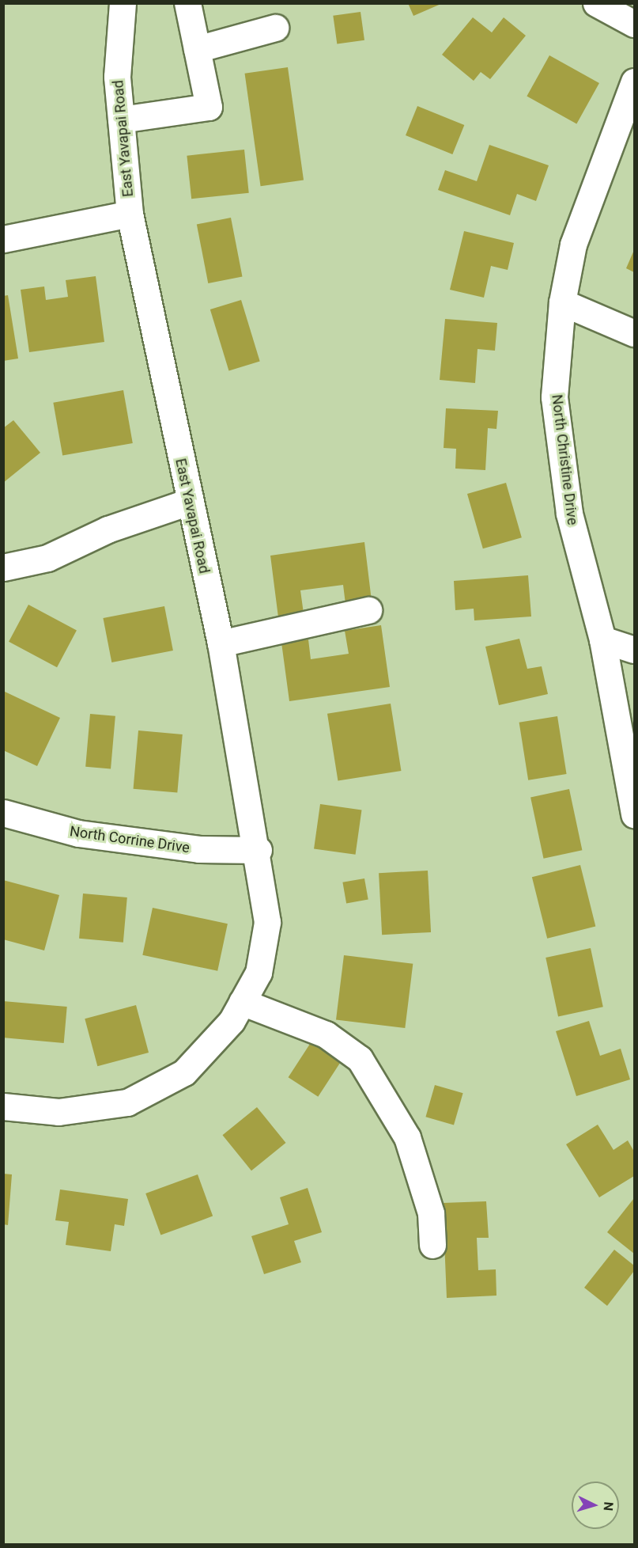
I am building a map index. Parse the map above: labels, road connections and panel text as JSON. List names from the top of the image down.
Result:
{
  "streets": {
    "street": ["East Yavapai Road", "North Christine Drive", "North Corrine Drive"]
  },
  "crossings": [
    ["East Yavapai Road", "North Corrine Drive"]
  ],
  "north": "right"
}
